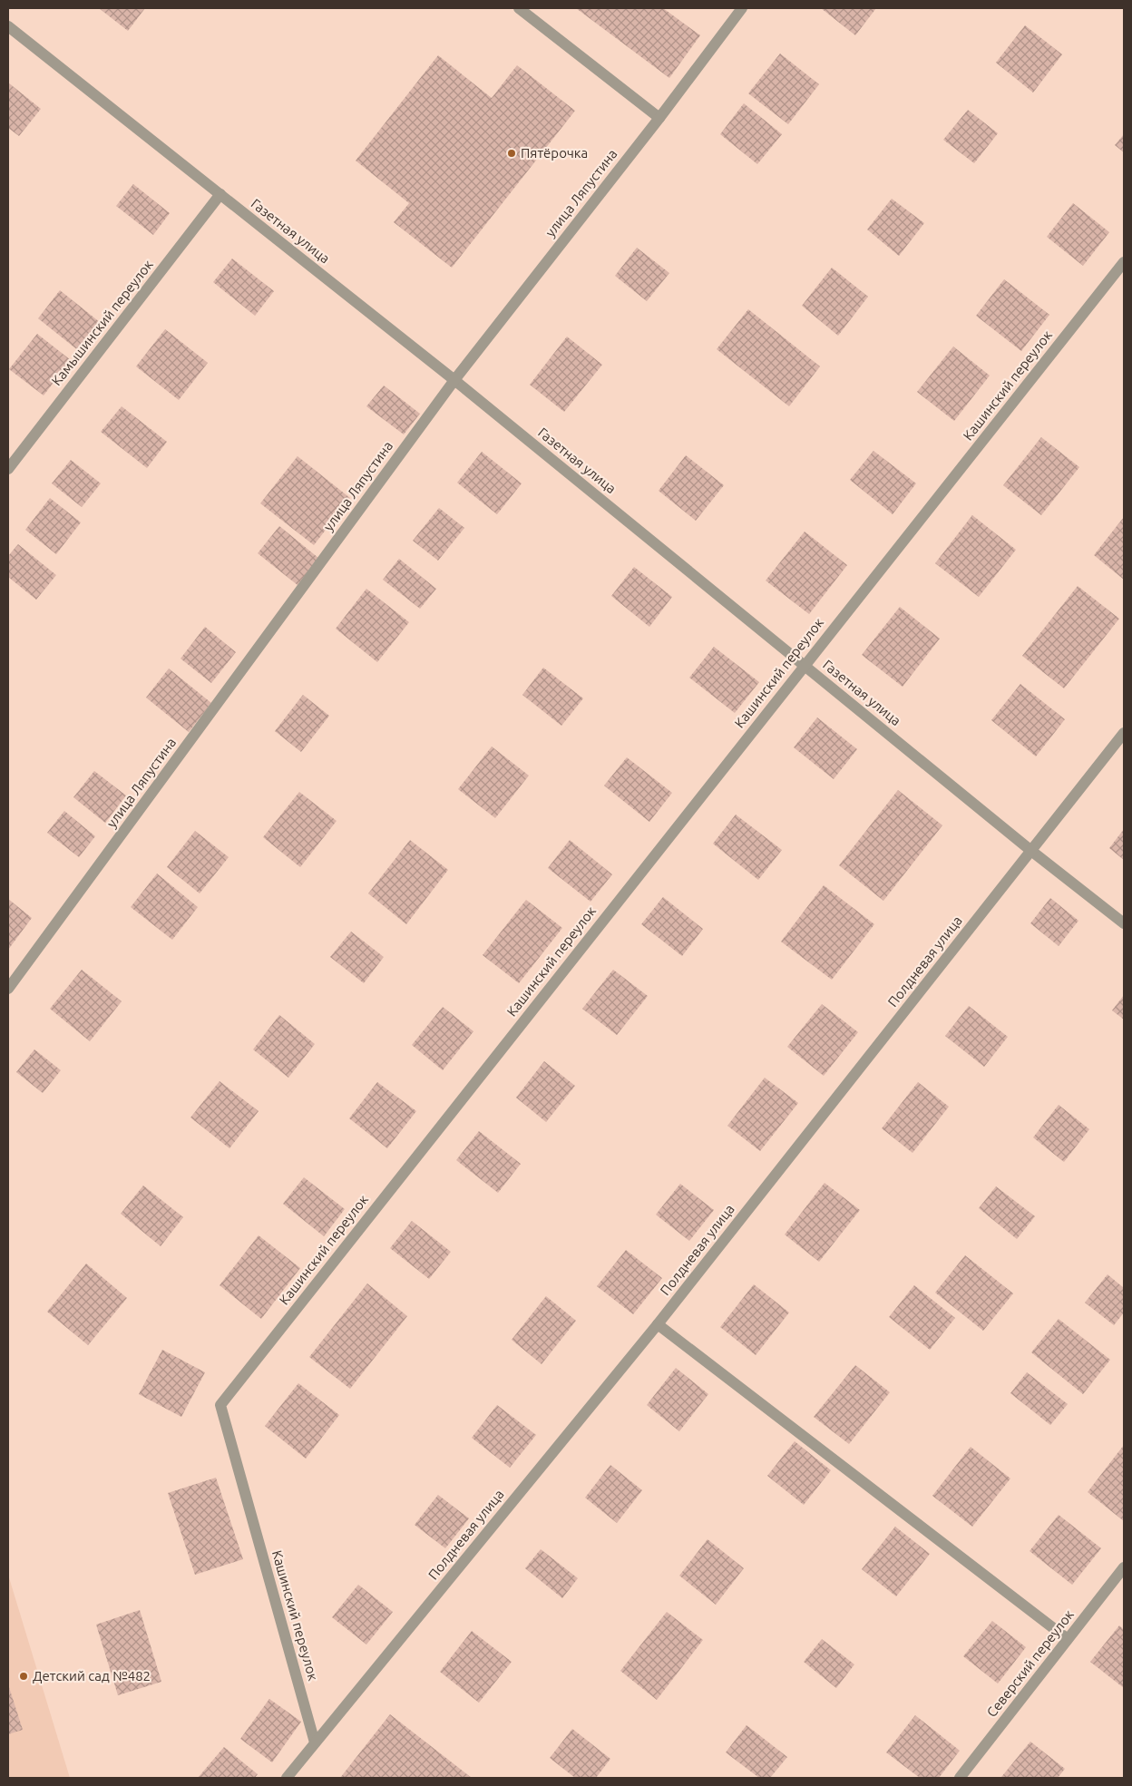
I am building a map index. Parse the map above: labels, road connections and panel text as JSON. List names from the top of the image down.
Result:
{
  "streets": {
    "street": [
      "улица Ляпустина",
      "Газетная улица",
      "Камышинский переулок",
      "Кашинский переулок",
      "Полдневая улица",
      "Северский переулок"
    ]
  },
  "crossings": [
    ["улица Ляпустина", "Газетная улица"],
    ["Газетная улица", "Камышинский переулок"],
    ["Газетная улица", "Кашинский переулок"],
    ["Газетная улица", "Полдневая улица"],
    ["Кашинский переулок", "Полдневая улица"]
  ],
  "places": ["Пятёрочка", "Детский сад №482"]
}
